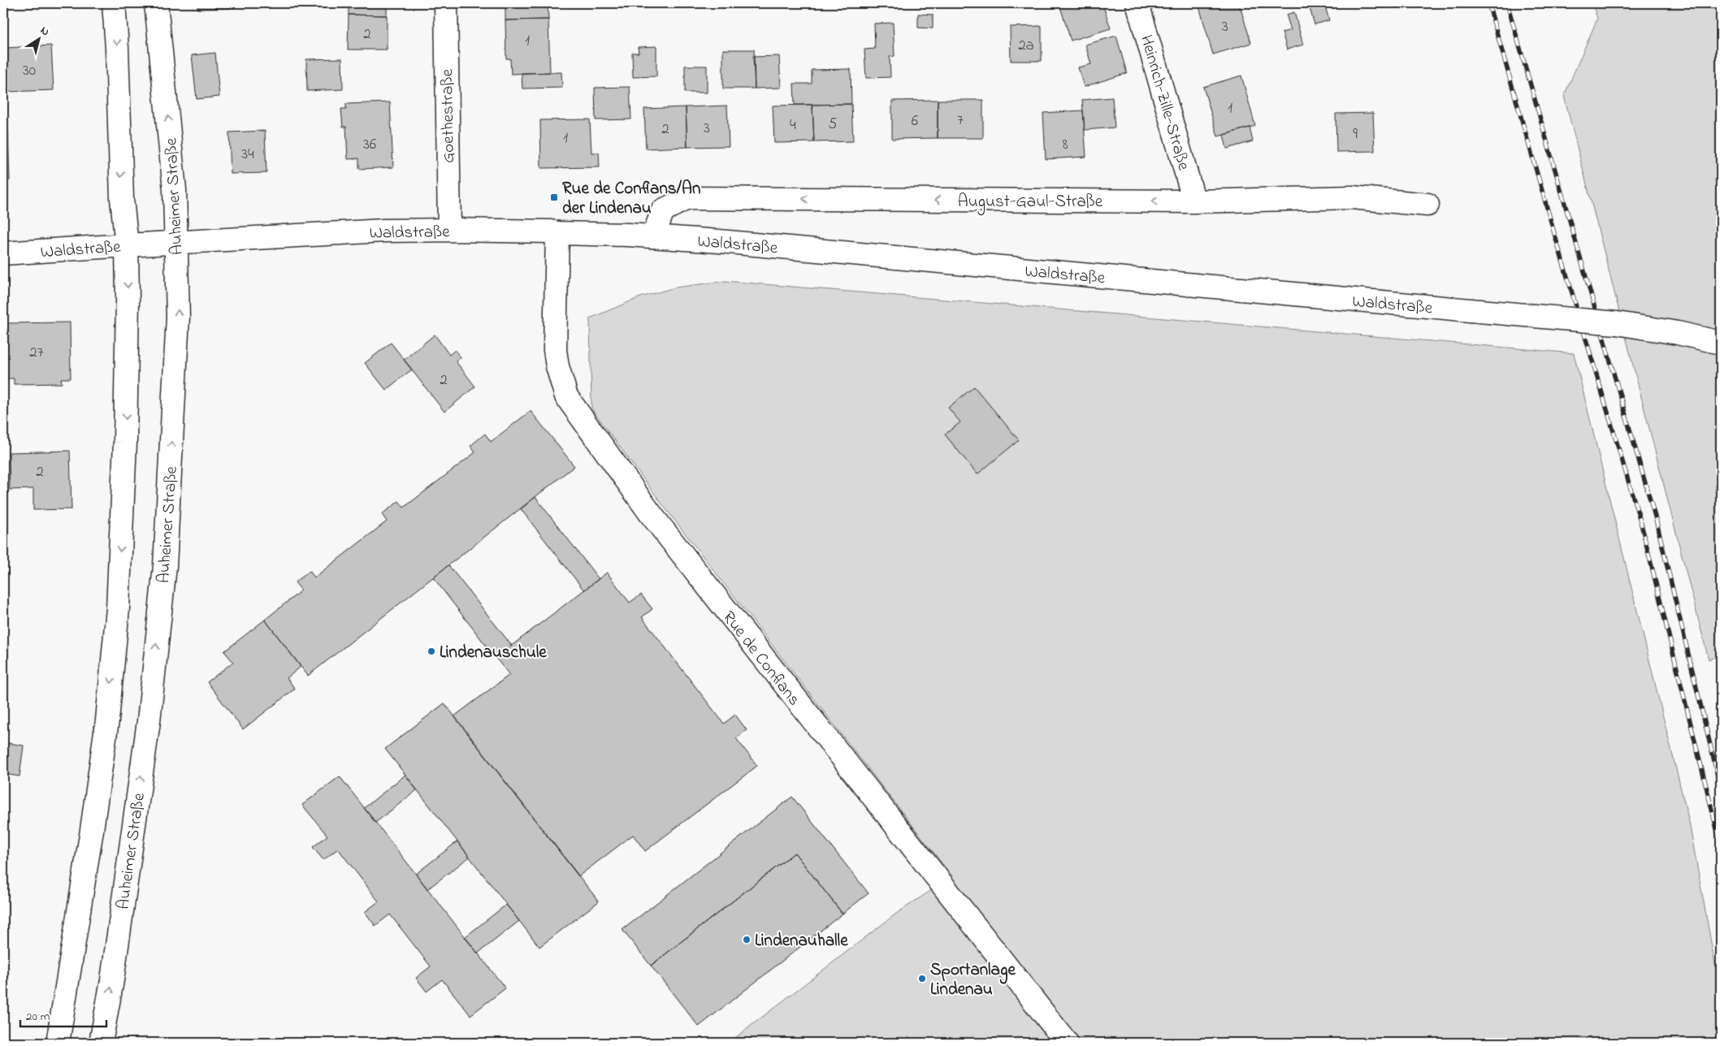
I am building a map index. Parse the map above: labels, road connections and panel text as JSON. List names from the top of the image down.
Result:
{
  "streets": {
    "main road": [
      "Heinrich-Zille-Straße",
      "Goethestraße",
      "Auheimer Straße",
      "August-Gaul-Straße",
      "Waldstraße",
      "Rue de Conflans"
    ]
  },
  "crossings": [
    ["Heinrich-Zille-Straße", "August-Gaul-Straße"],
    ["Goethestraße", "Waldstraße"],
    ["Auheimer Straße", "Waldstraße"],
    ["August-Gaul-Straße", "Waldstraße"],
    ["Waldstraße", "Rue de Conflans"]
  ],
  "one_way": ["August-Gaul-Straße"],
  "places": {
    "transit": ["Rue de Conflans/An der Lindenau"],
    "other": ["Lindenauschule", "Lindenauhalle", "Sportanlage Lindenau"]
  },
  "house_numbers": [
    "3",
    "2",
    "1",
    "2a",
    "30",
    "1",
    "7",
    "6",
    "5",
    "4",
    "3",
    "2",
    "9",
    "1",
    "36",
    "8",
    "34",
    "27",
    "2",
    "2"
  ],
  "scale_bar": "20 m",
  "north": "top right"
}
